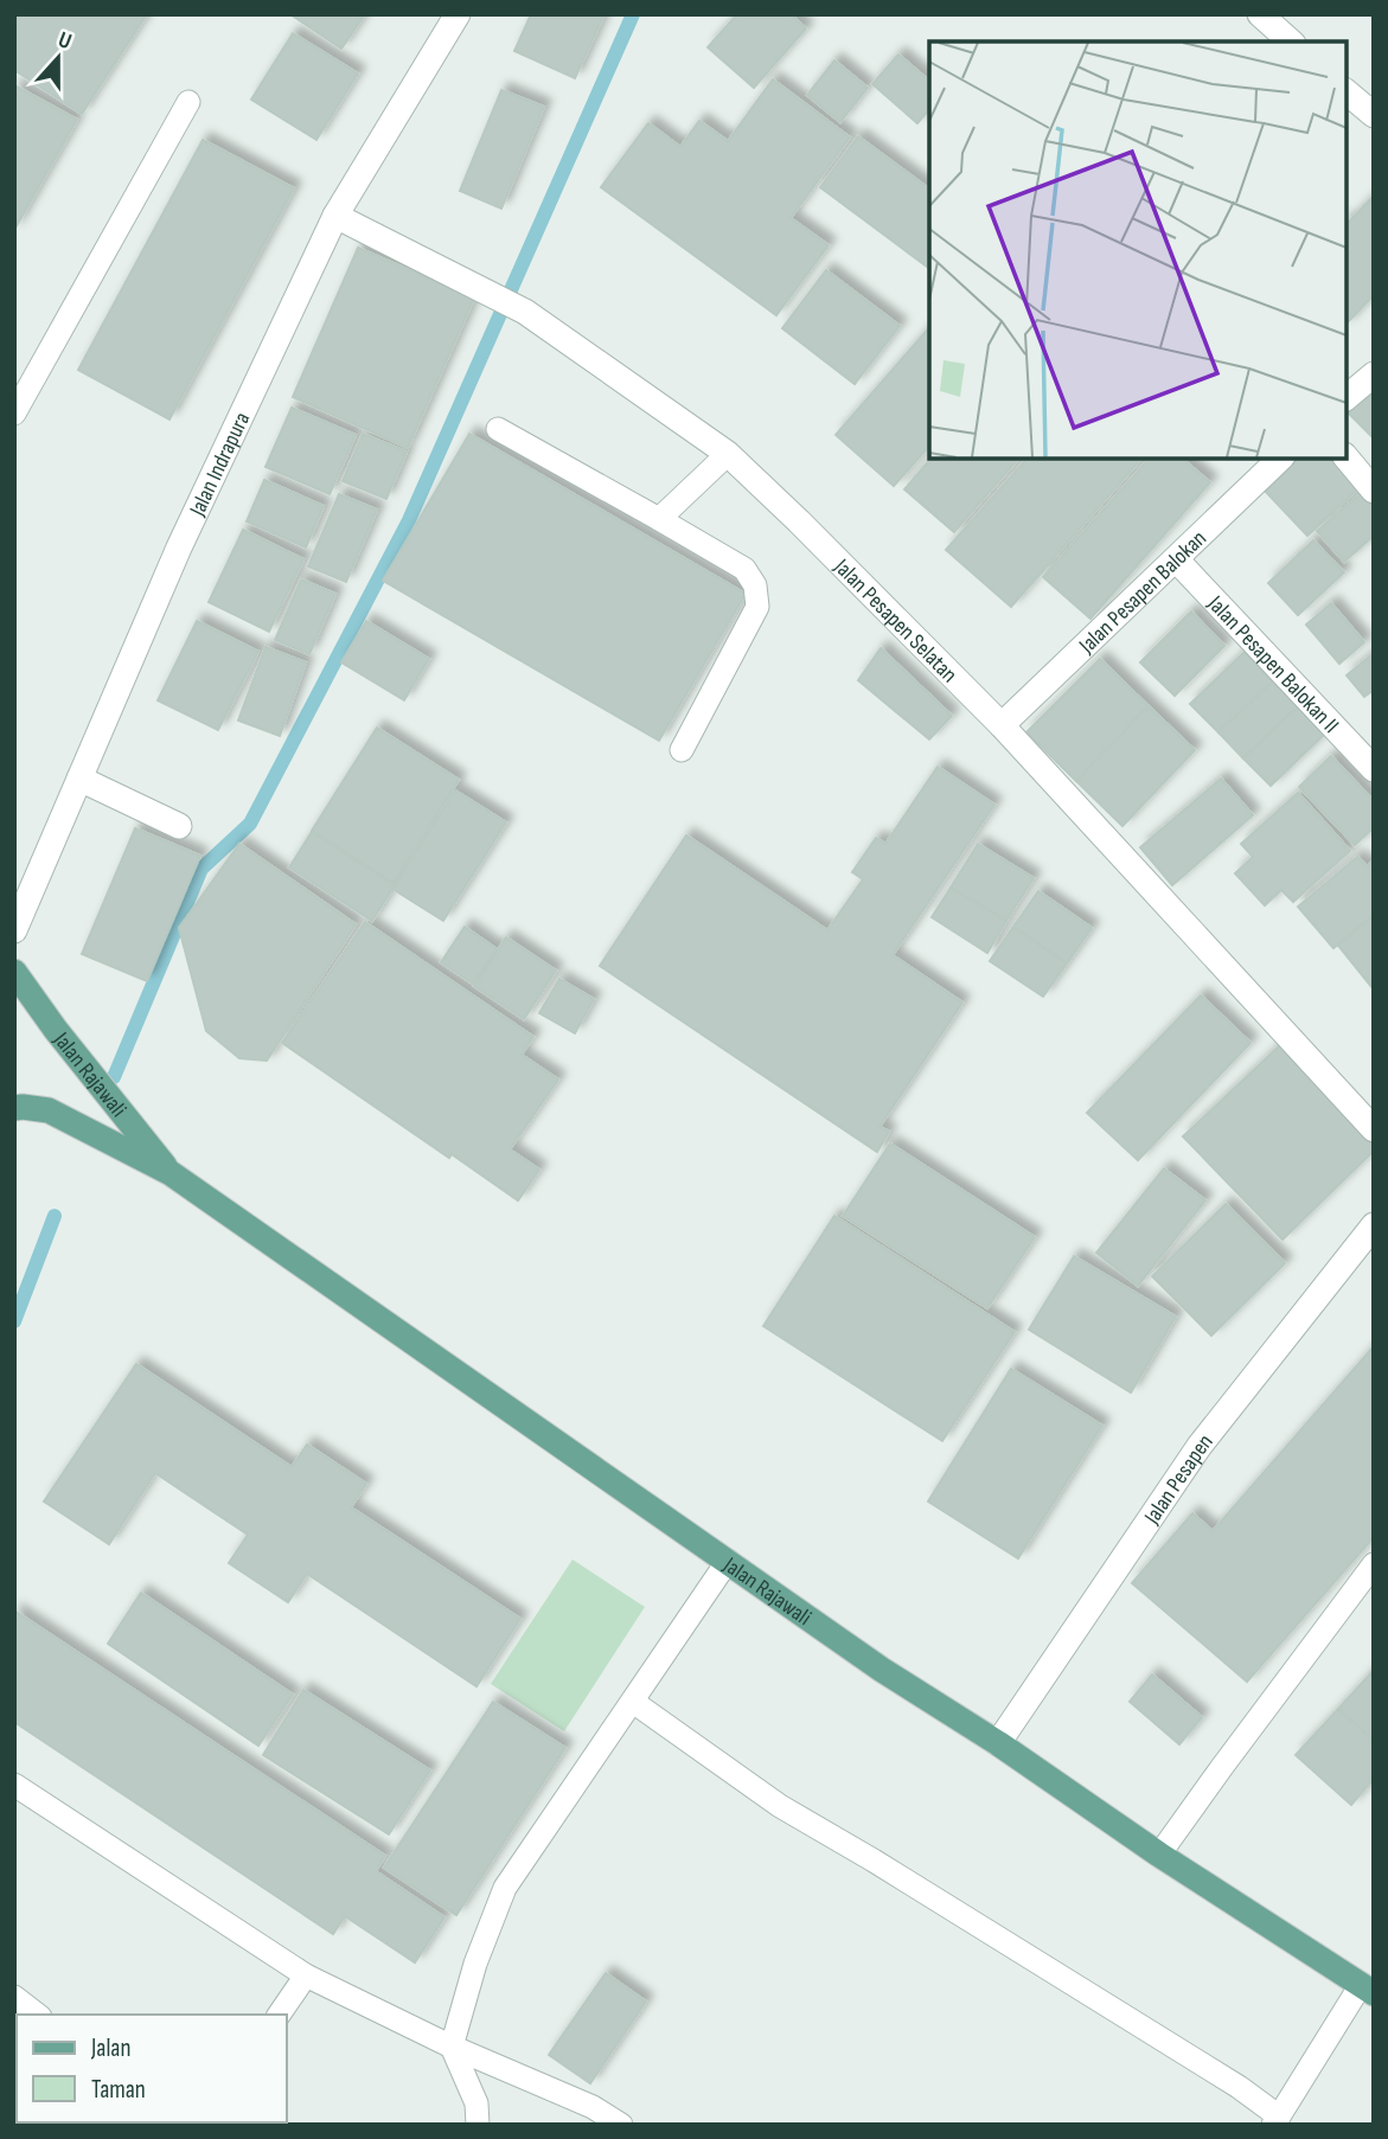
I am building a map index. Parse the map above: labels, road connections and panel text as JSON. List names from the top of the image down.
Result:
{
  "streets": {
    "main road": ["Jalan Rajawali"],
    "street": [
      "Jalan Indrapura",
      "Jalan Pesapen Balokan",
      "Jalan Pesapen Selatan",
      "Jalan Pesapen Balokan II",
      "Jalan Pesapen"
    ]
  },
  "crossings": [
    ["Jalan Indrapura", "Jalan Pesapen Selatan"],
    ["Jalan Pesapen Balokan", "Jalan Pesapen Selatan"],
    ["Jalan Pesapen Balokan", "Jalan Pesapen Balokan II"],
    ["Jalan Rajawali", "Jalan Pesapen"]
  ],
  "legend": ["Jalan", "Taman"],
  "north": "top"
}
